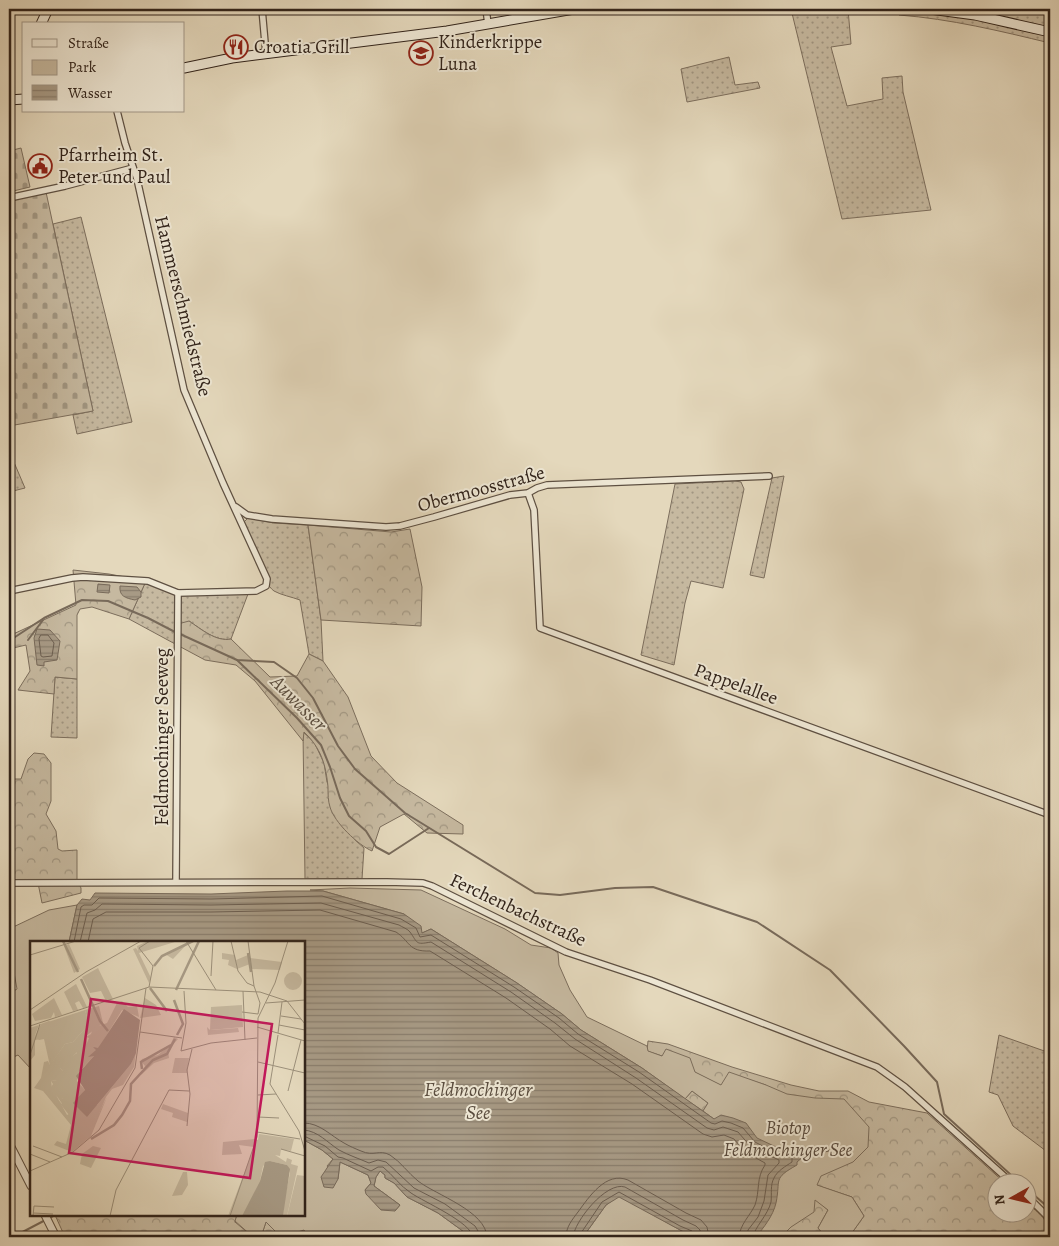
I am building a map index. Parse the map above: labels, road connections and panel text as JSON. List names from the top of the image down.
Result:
{
  "streets": {
    "street": [
      "Hammerschmiedstraße",
      "Obermoosstraße",
      "Pappelallee",
      "Feldmochinger Seeweg",
      "Ferchenbachstraße"
    ]
  },
  "crossings": [
    ["Hammerschmiedstraße", "Obermoosstraße"],
    ["Hammerschmiedstraße", "Feldmochinger Seeweg"],
    ["Obermoosstraße", "Pappelallee"],
    ["Feldmochinger Seeweg", "Ferchenbachstraße"]
  ],
  "water": ["Auwasser", "Feldmochinger See"],
  "parks": ["Biotop Feldmochinger See"],
  "places": {
    "restaurant": ["Croatia Grill"],
    "school or university": ["Kinderkrippe Luna"],
    "public building": ["Pfarrheim St. Peter und Paul"]
  },
  "legend": ["Straße", "Park", "Wasser"],
  "north": "left"
}
